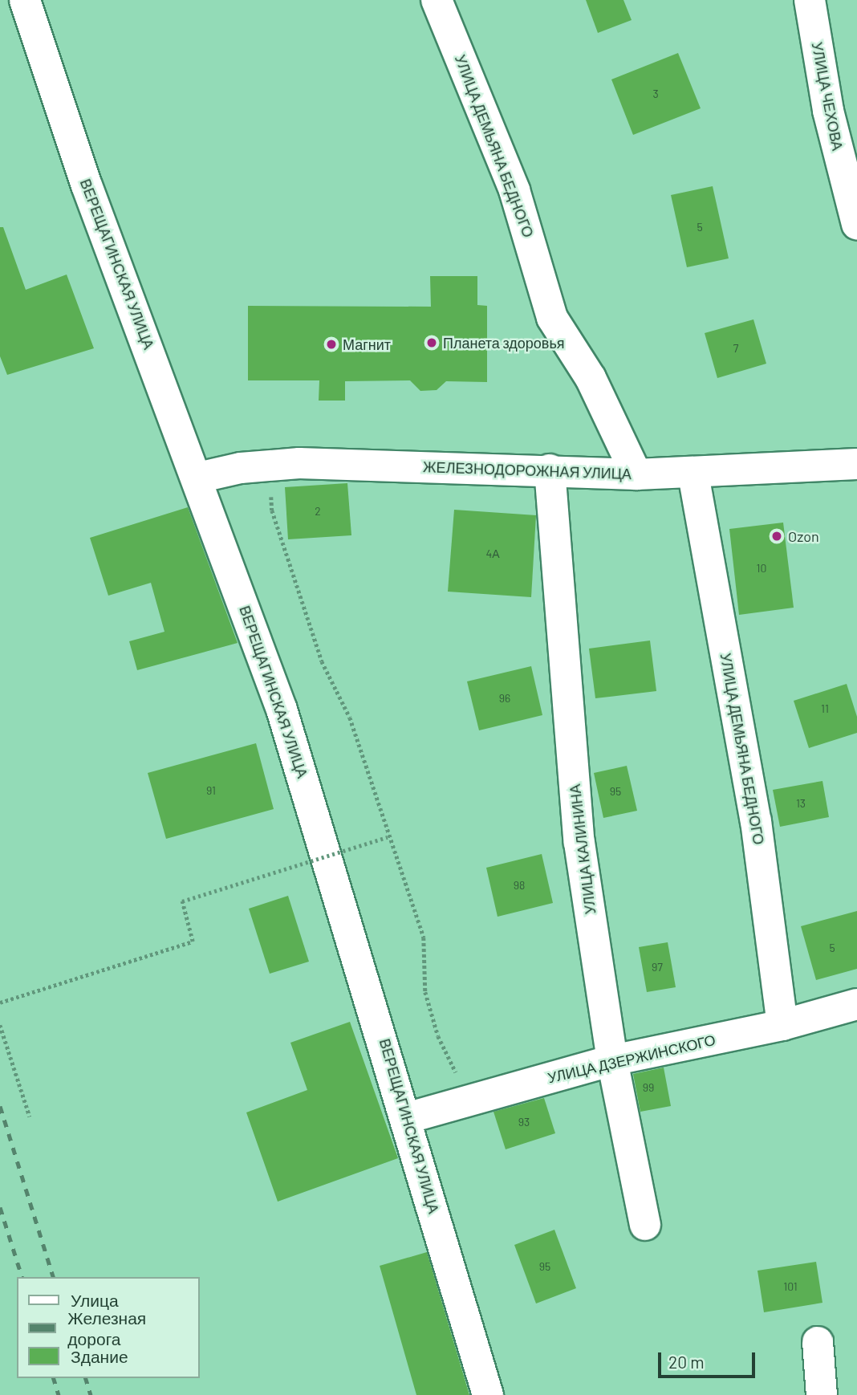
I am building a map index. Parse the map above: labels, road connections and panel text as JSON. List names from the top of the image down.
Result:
{
  "streets": {
    "street": [
      "УЛИЦА ЧЕХОВА",
      "УЛИЦА ДЕМЬЯНА БЕДНОГО",
      "ВЕРЕЩАГИНСКАЯ УЛИЦА",
      "ЖЕЛЕЗНОДОРОЖНАЯ УЛИЦА",
      "УЛИЦА КАЛИНИНА",
      "УЛИЦА ДЗЕРЖИНСКОГО"
    ]
  },
  "crossings": [
    ["УЛИЦА ДЕМЬЯНА БЕДНОГО", "ЖЕЛЕЗНОДОРОЖНАЯ УЛИЦА"],
    ["УЛИЦА ДЕМЬЯНА БЕДНОГО", "УЛИЦА ДЗЕРЖИНСКОГО"],
    ["ВЕРЕЩАГИНСКАЯ УЛИЦА", "ЖЕЛЕЗНОДОРОЖНАЯ УЛИЦА"],
    ["ВЕРЕЩАГИНСКАЯ УЛИЦА", "УЛИЦА ДЗЕРЖИНСКОГО"],
    ["ЖЕЛЕЗНОДОРОЖНАЯ УЛИЦА", "УЛИЦА КАЛИНИНА"],
    ["УЛИЦА КАЛИНИНА", "УЛИЦА ДЗЕРЖИНСКОГО"]
  ],
  "places": ["Планета здоровья", "Магнит", "Ozon"],
  "house_numbers": [
    "3",
    "5",
    "7",
    "2",
    "4А",
    "10",
    "96",
    "11",
    "91",
    "95",
    "13",
    "98",
    "5",
    "97",
    "99",
    "93",
    "95",
    "101"
  ],
  "legend": ["Улица", "Железная дорога", "Здание"],
  "scale_bar": "20 m"
}
